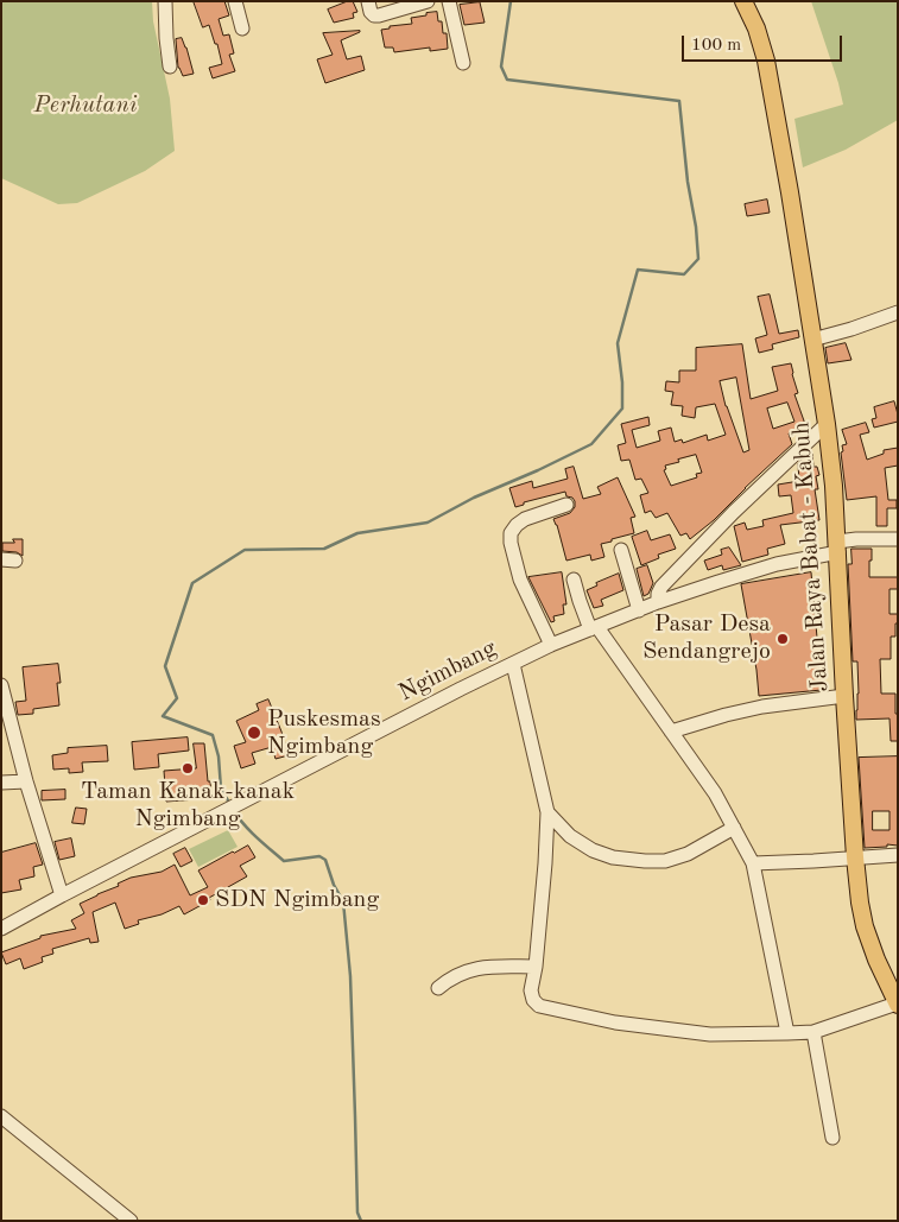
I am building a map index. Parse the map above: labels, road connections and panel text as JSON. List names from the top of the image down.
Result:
{
  "streets": {
    "main road": ["Jalan Raya Babat - Kabuh"],
    "street": ["Ngimbang"]
  },
  "crossings": [
    ["Jalan Raya Babat - Kabuh", "Ngimbang"]
  ],
  "parks": ["Perhutani"],
  "places": [
    "Pasar Desa Sendangrejo",
    "Puskesmas Ngimbang",
    "Taman Kanak-kanak Ngimbang",
    "SDN Ngimbang"
  ],
  "scale_bar": "100 m"
}
